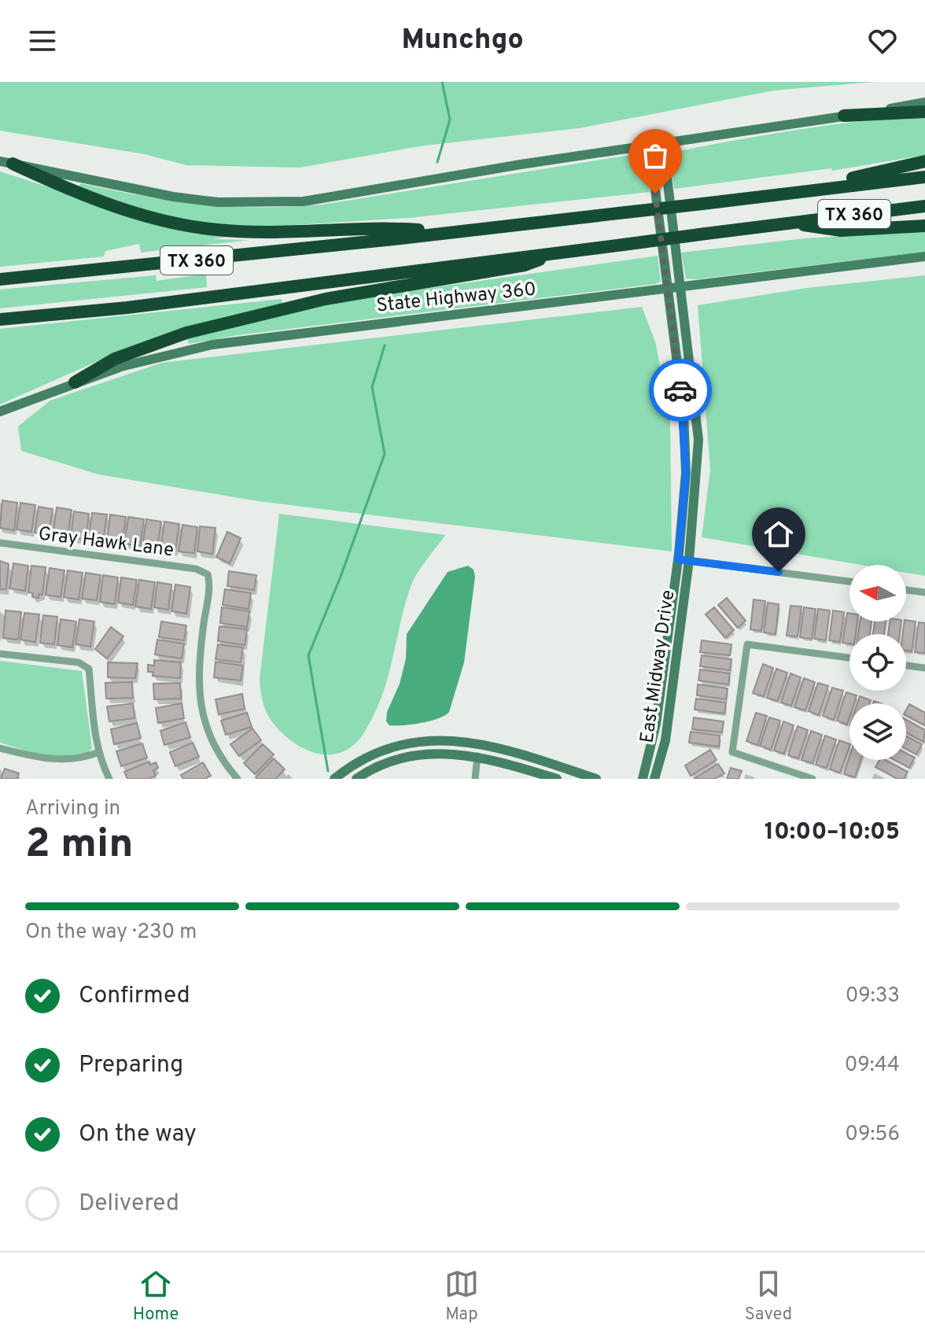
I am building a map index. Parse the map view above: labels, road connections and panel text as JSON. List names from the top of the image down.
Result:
{
  "streets": {
    "highway": ["TX 360"],
    "main road": ["State Highway 360", "East Midway Drive"],
    "street": ["Gray Hawk Lane"]
  },
  "crossings": [
    ["State Highway 360", "East Midway Drive"]
  ],
  "north": "left",
  "page": {
    "header": "Munchgo",
    "heading": ["2 min", "Arriving in", "10:00–10:05"],
    "bar": "On the way · 230 m",
    "list": [
      ["Confirmed", "09:33"],
      ["Preparing", "09:44"],
      ["On the way", "09:56"],
      "Delivered"
    ],
    "tabs": ["Home", "Map", "Saved"]
  }
}
